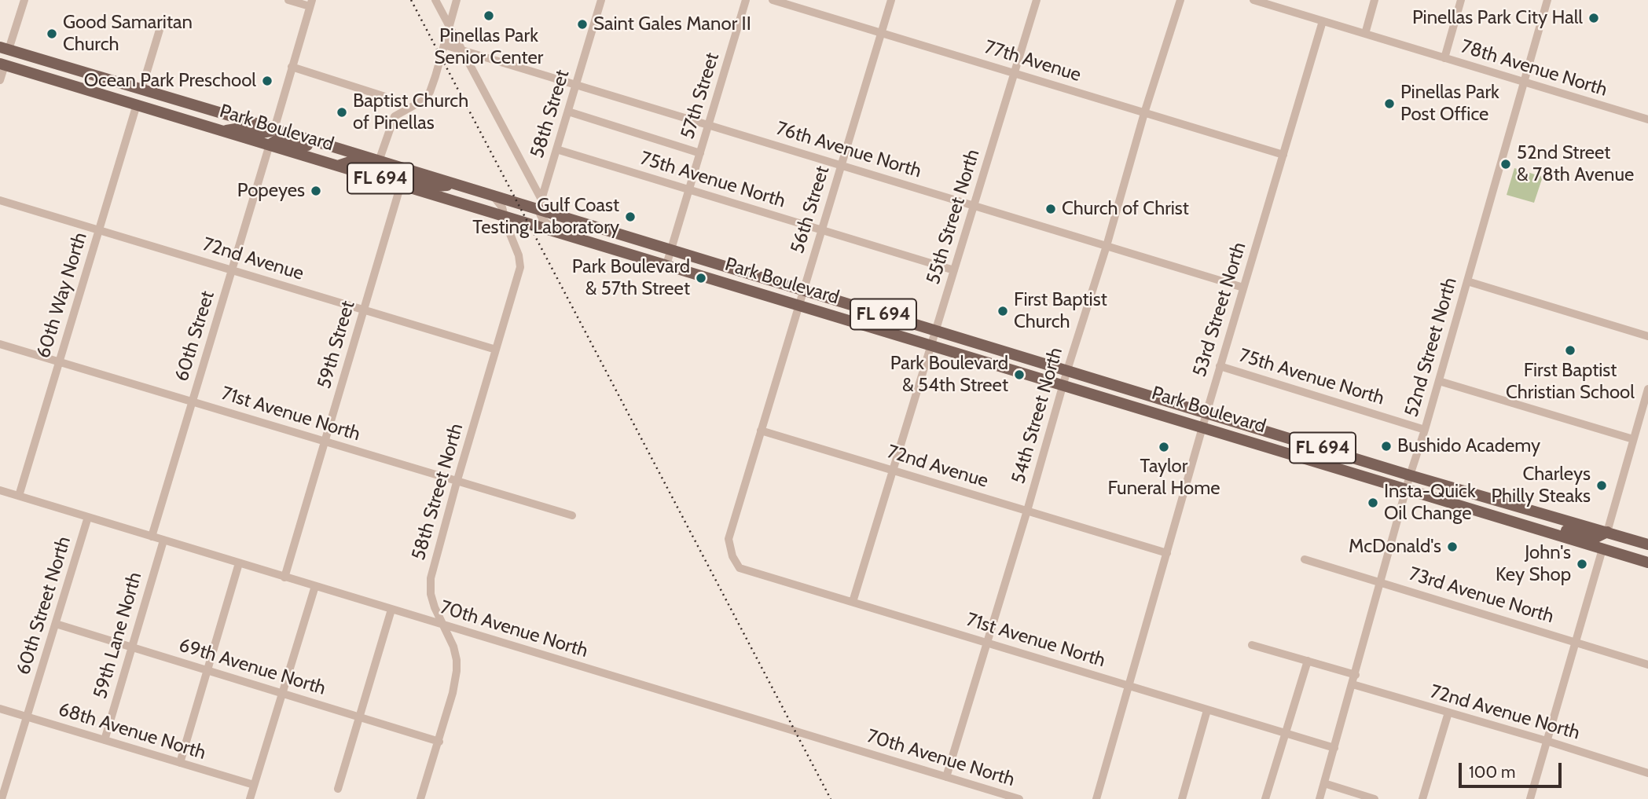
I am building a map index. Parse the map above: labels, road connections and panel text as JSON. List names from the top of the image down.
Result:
{
  "streets": {
    "main road": ["Park Boulevard", "FL 694"],
    "street": [
      "77th Avenue",
      "78th Avenue North",
      "57th Street",
      "58th Street",
      "76th Avenue North",
      "75th Avenue North",
      "56th Street",
      "55th Street North",
      "72nd Avenue",
      "60th Way North",
      "53rd Street North",
      "60th Street",
      "59th Street",
      "52nd Street North",
      "71st Avenue North",
      "54th Street North",
      "58th Street North",
      "73rd Avenue North",
      "60th Street North",
      "70th Avenue North",
      "59th Lane North",
      "69th Avenue North",
      "72nd Avenue North",
      "68th Avenue North"
    ]
  },
  "crossings": [
    ["77th Avenue", "56th Street"],
    ["77th Avenue", "55th Street North"],
    ["77th Avenue", "53rd Street North"],
    ["77th Avenue", "54th Street North"],
    ["78th Avenue North", "53rd Street North"],
    ["78th Avenue North", "52nd Street North"],
    ["57th Street", "Park Boulevard"],
    ["57th Street", "76th Avenue North"],
    ["57th Street", "75th Avenue North"],
    ["58th Street", "Park Boulevard"],
    ["58th Street", "76th Avenue North"],
    ["58th Street", "75th Avenue North"],
    ["Park Boulevard", "56th Street"],
    ["Park Boulevard", "55th Street North"],
    ["Park Boulevard", "60th Way North"],
    ["Park Boulevard", "53rd Street North"],
    ["Park Boulevard", "60th Street"],
    ["Park Boulevard", "59th Street"],
    ["Park Boulevard", "52nd Street North"],
    ["Park Boulevard", "54th Street North"],
    ["Park Boulevard", "58th Street North"],
    ["76th Avenue North", "56th Street"],
    ["76th Avenue North", "55th Street North"],
    ["76th Avenue North", "53rd Street North"],
    ["76th Avenue North", "54th Street North"],
    ["75th Avenue North", "56th Street"],
    ["75th Avenue North", "55th Street North"],
    ["75th Avenue North", "53rd Street North"],
    ["75th Avenue North", "52nd Street North"],
    ["56th Street", "72nd Avenue"],
    ["56th Street", "71st Avenue North"],
    ["55th Street North", "72nd Avenue"],
    ["55th Street North", "71st Avenue North"],
    ["72nd Avenue", "60th Way North"],
    ["72nd Avenue", "53rd Street North"],
    ["72nd Avenue", "60th Street"],
    ["72nd Avenue", "59th Street"],
    ["72nd Avenue", "54th Street North"],
    ["72nd Avenue", "58th Street North"],
    ["60th Way North", "71st Avenue North"],
    ["60th Way North", "70th Avenue North"],
    ["53rd Street North", "71st Avenue North"],
    ["60th Street", "71st Avenue North"],
    ["60th Street", "70th Avenue North"],
    ["59th Street", "71st Avenue North"],
    ["59th Street", "70th Avenue North"],
    ["52nd Street North", "71st Avenue North"],
    ["52nd Street North", "73rd Avenue North"],
    ["52nd Street North", "72nd Avenue North"],
    ["71st Avenue North", "54th Street North"],
    ["71st Avenue North", "58th Street North"],
    ["54th Street North", "70th Avenue North"],
    ["58th Street North", "70th Avenue North"],
    ["58th Street North", "69th Avenue North"],
    ["60th Street North", "70th Avenue North"],
    ["60th Street North", "69th Avenue North"],
    ["60th Street North", "68th Avenue North"],
    ["70th Avenue North", "59th Lane North"],
    ["59th Lane North", "69th Avenue North"],
    ["59th Lane North", "68th Avenue North"]
  ],
  "places": [
    "Pinellas Park Senior Center",
    "Pinellas Park City Hall",
    "Saint Gales Manor II",
    "Good Samaritan Church",
    "Ocean Park Preschool",
    "Pinellas Park Post Office",
    "Baptist Church of Pinellas",
    "52nd Street & 78th Avenue",
    "Popeyes",
    "Church of Christ",
    "Gulf Coast Testing Laboratory",
    "Park Boulevard & 57th Street",
    "First Baptist Church",
    "First Baptist Christian School",
    "Park Boulevard & 54th Street",
    "Bushido Academy",
    "Taylor Funeral Home",
    "Charleys Philly Steaks",
    "Insta-Quick Oil Change",
    "McDonald's",
    "John's Key Shop"
  ],
  "scale_bar": "100 m"
}
